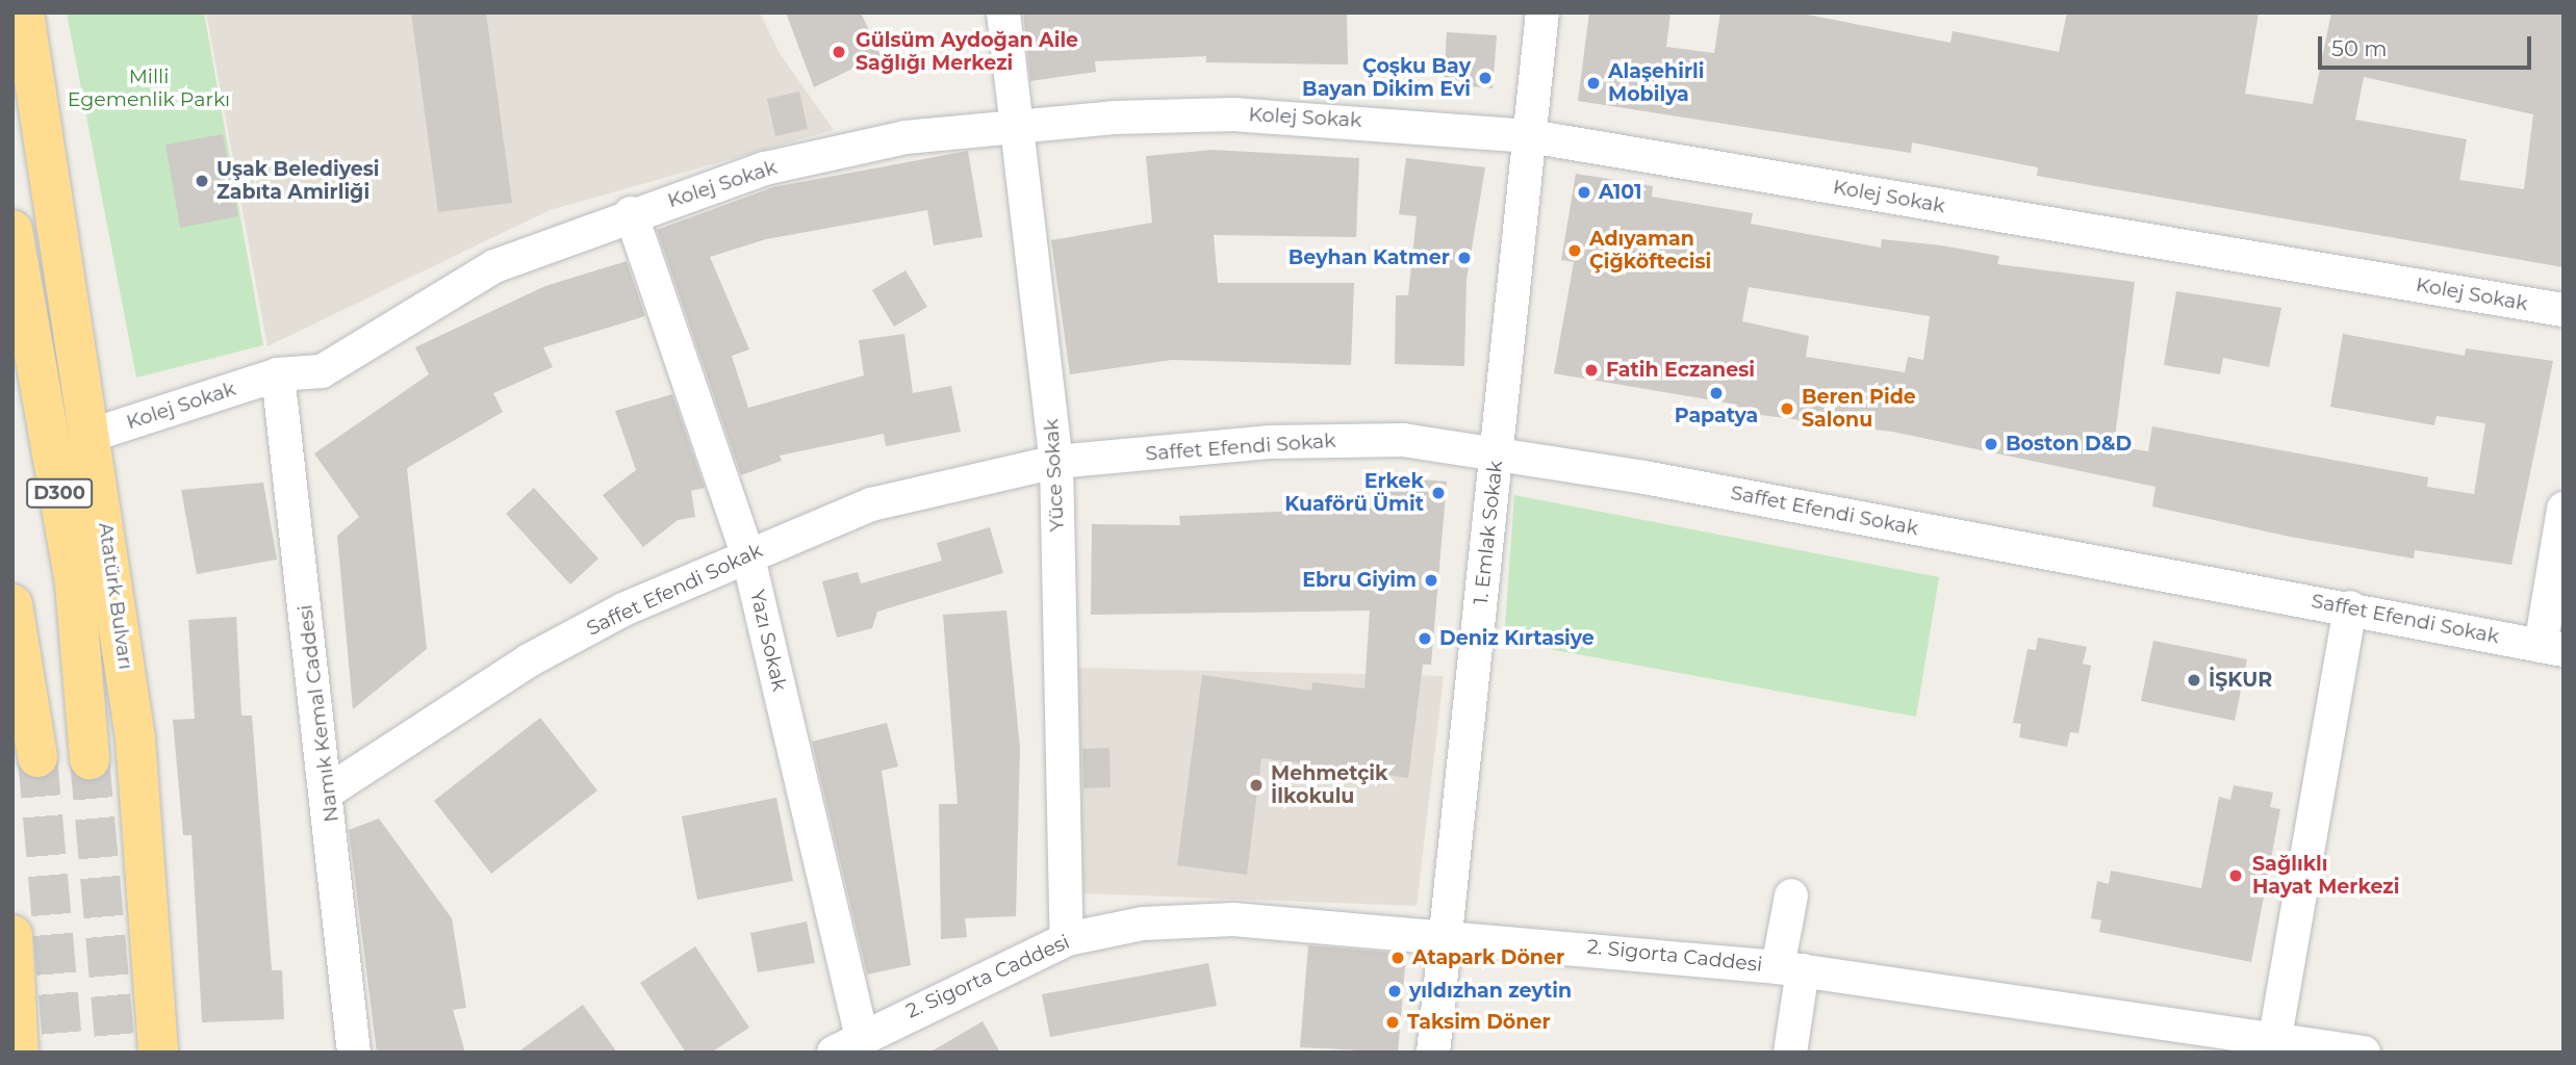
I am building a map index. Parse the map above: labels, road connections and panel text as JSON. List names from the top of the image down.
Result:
{
  "streets": {
    "highway": ["D300", "Atatürk Bulvarı"],
    "street": [
      "Kolej Sokak",
      "Saffet Efendi Sokak",
      "Yüce Sokak",
      "1. Emlak Sokak",
      "Yazı Sokak",
      "Namık Kemal Caddesi",
      "2. Sigorta Caddesi"
    ]
  },
  "crossings": [
    ["Kolej Sokak", "Yüce Sokak"],
    ["Kolej Sokak", "1. Emlak Sokak"],
    ["Kolej Sokak", "Atatürk Bulvarı"],
    ["Kolej Sokak", "Yazı Sokak"],
    ["Kolej Sokak", "Namık Kemal Caddesi"],
    ["Saffet Efendi Sokak", "Yüce Sokak"],
    ["Saffet Efendi Sokak", "1. Emlak Sokak"],
    ["Saffet Efendi Sokak", "Yazı Sokak"],
    ["Saffet Efendi Sokak", "Namık Kemal Caddesi"],
    ["Yüce Sokak", "2. Sigorta Caddesi"],
    ["1. Emlak Sokak", "2. Sigorta Caddesi"],
    ["Yazı Sokak", "2. Sigorta Caddesi"]
  ],
  "parks": ["Milli Egemenlik Parkı"],
  "places": [
    "Gülsüm Aydoğan Aile Sağlığı Merkezi",
    "Çoşku Bay Bayan Dikim Evi",
    "Alaşehirli Mobilya",
    "Uşak Belediyesi Zabıta Amirliği",
    "A101",
    "Adıyaman Çiğköftecisi",
    "Beyhan Katmer",
    "Fatih Eczanesi",
    "Papatya",
    "Beren Pide Salonu",
    "Boston D&D",
    "Erkek Kuaförü Ümit",
    "Ebru Giyim",
    "Deniz Kırtasiye",
    "İŞKUR",
    "Mehmetçik İlkokulu",
    "Sağlıklı Hayat Merkezi",
    "Atapark Döner",
    "yıldızhan zeytin",
    "Taksim Döner"
  ],
  "scale_bar": "50 m"
}
